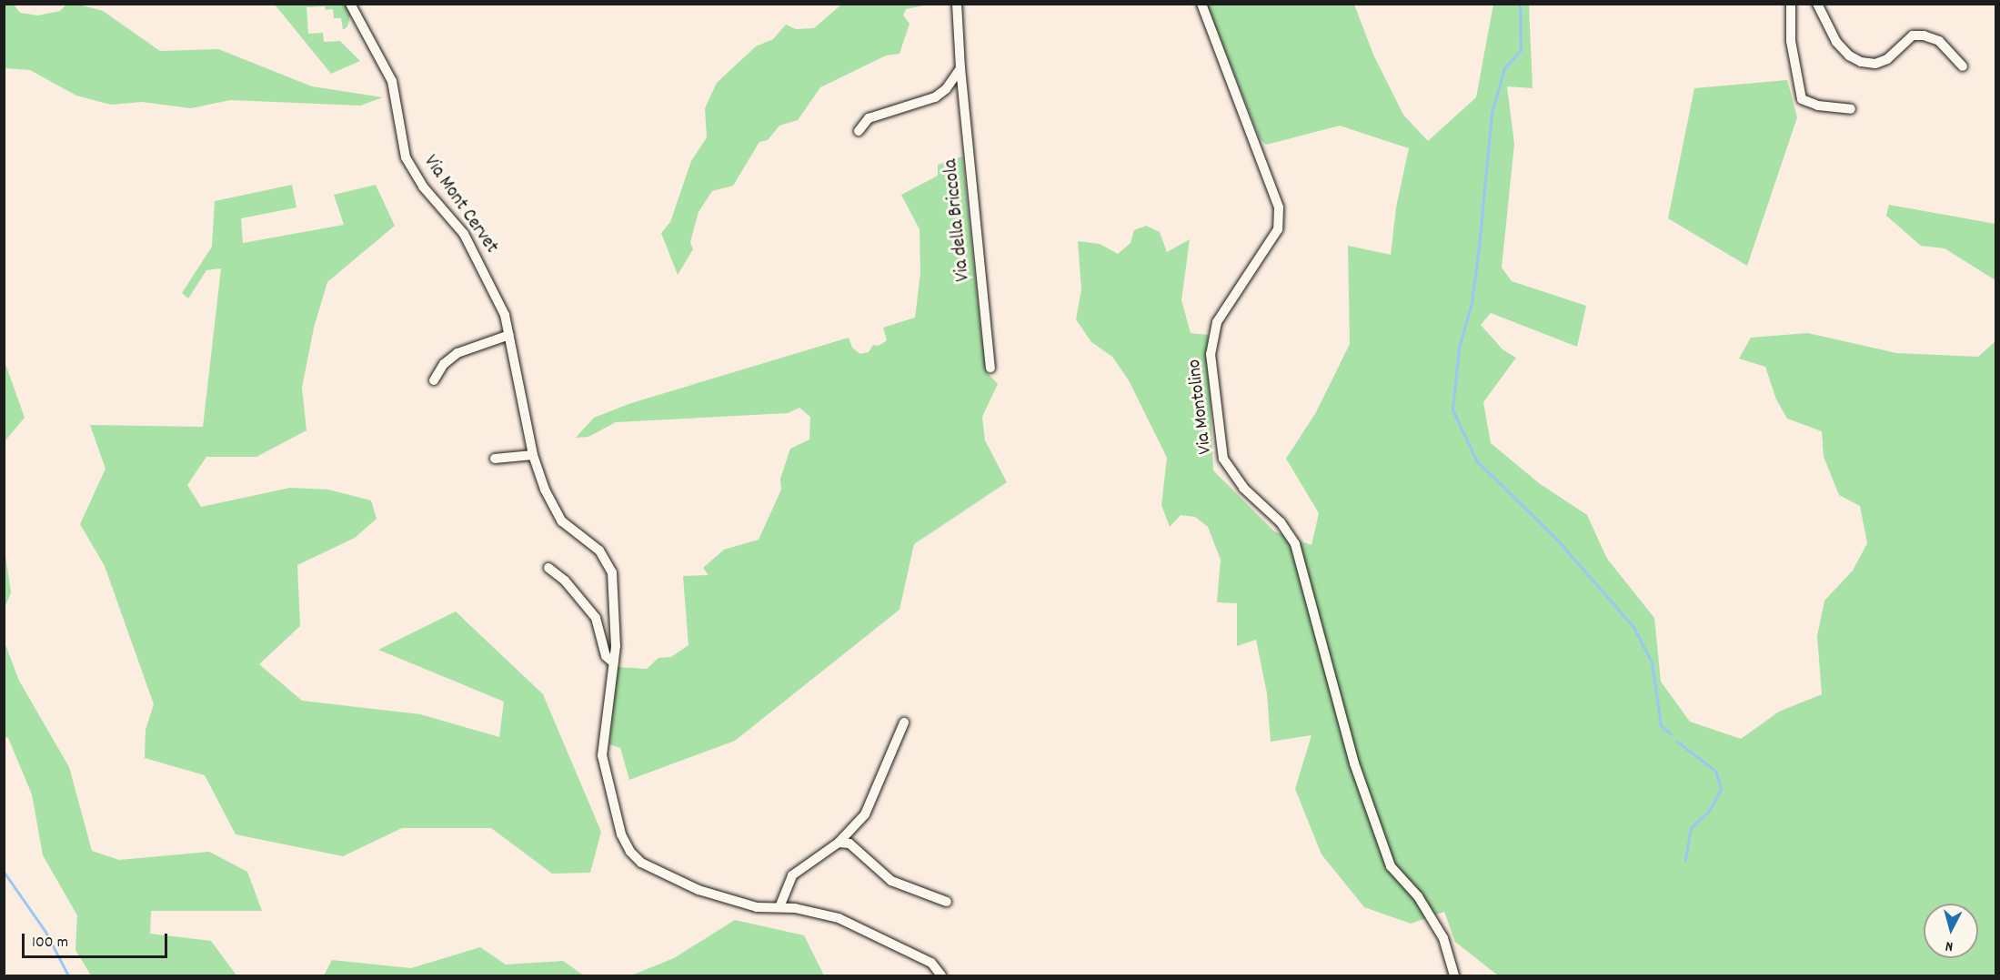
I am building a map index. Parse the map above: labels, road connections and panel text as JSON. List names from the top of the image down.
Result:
{
  "streets": {
    "street": ["Via Mont Cervet", "Via della Briccola", "Via Montolino"]
  },
  "scale_bar": "100 m",
  "north": "bottom"
}
